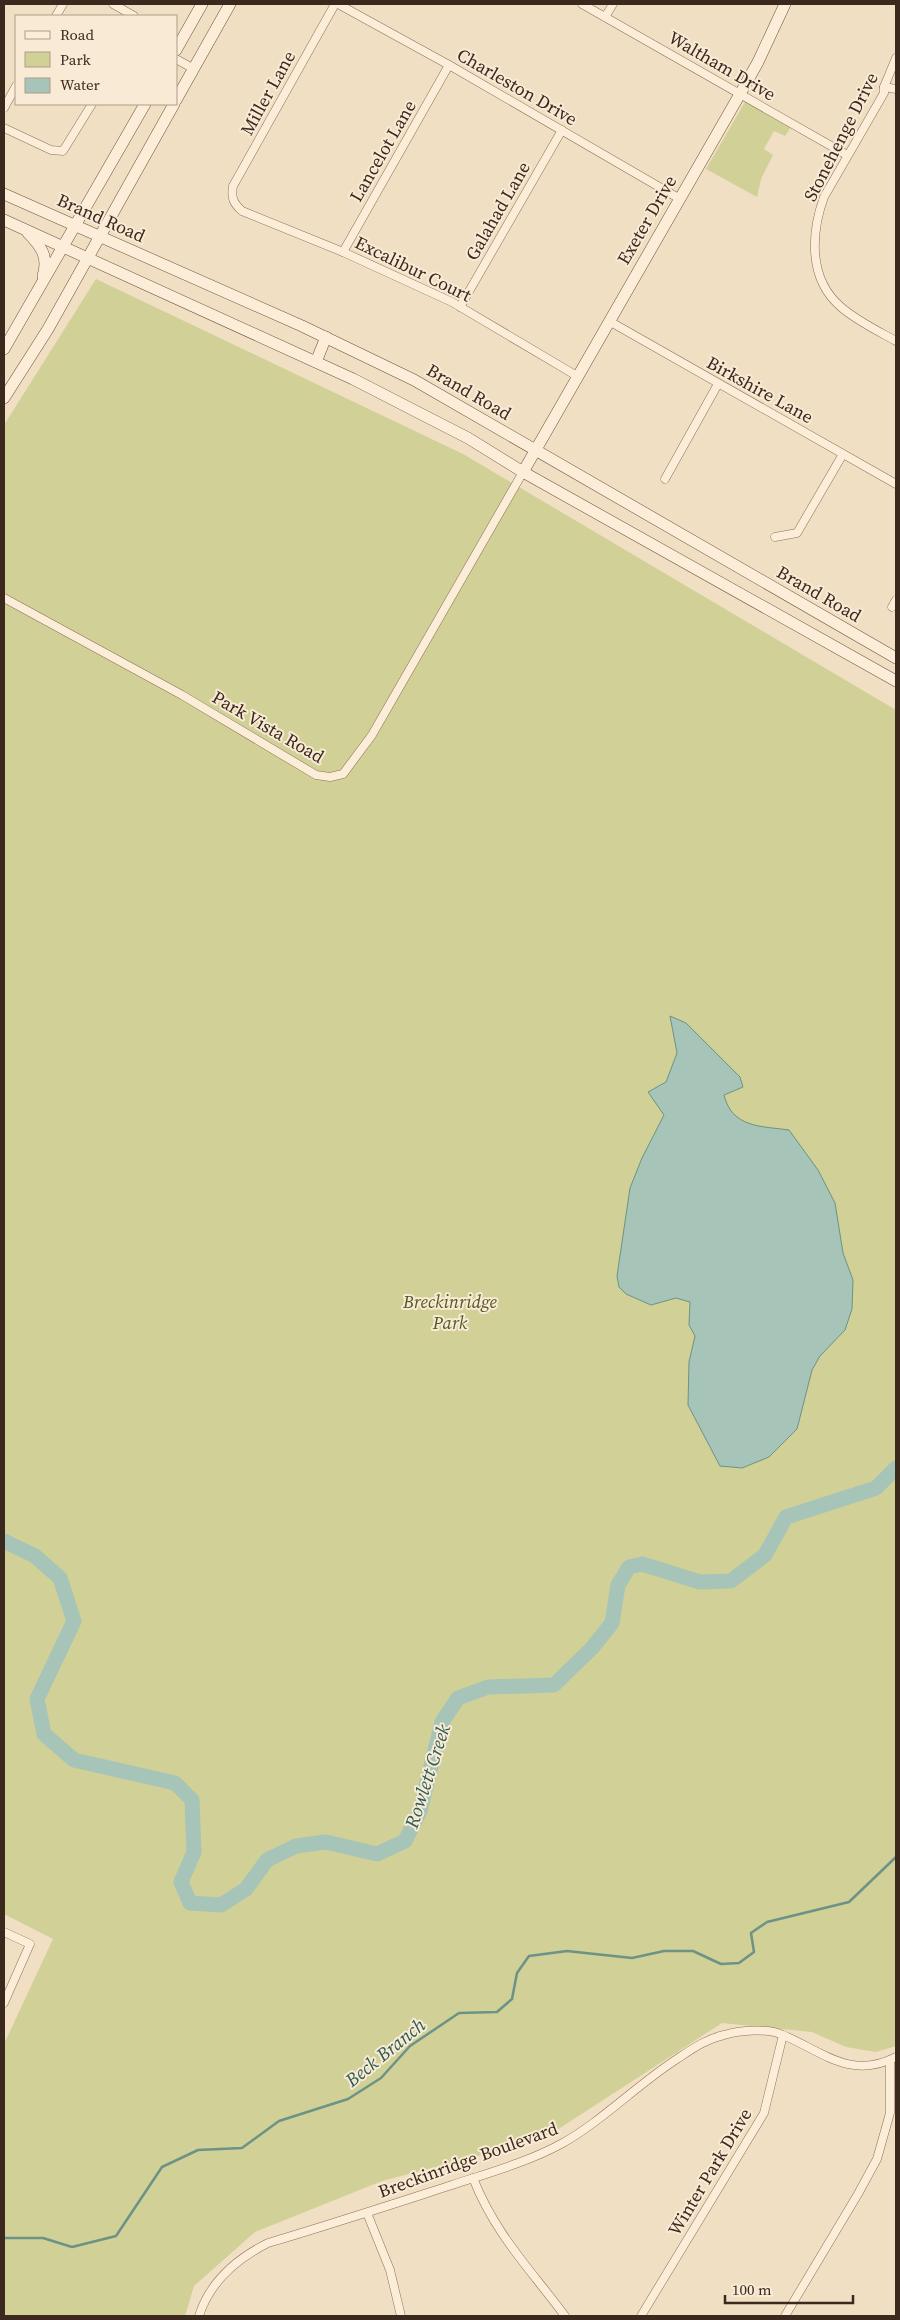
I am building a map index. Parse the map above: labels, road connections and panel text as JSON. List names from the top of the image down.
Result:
{
  "streets": {
    "main road": ["Brand Road", "Exeter Drive"],
    "street": [
      "Waltham Drive",
      "Charleston Drive",
      "Miller Lane",
      "Stonehenge Drive",
      "Lancelot Lane",
      "Galahad Lane",
      "Excalibur Court",
      "Birkshire Lane",
      "Park Vista Road",
      "Breckinridge Boulevard",
      "Winter Park Drive"
    ]
  },
  "crossings": [
    ["Waltham Drive", "Stonehenge Drive"],
    ["Waltham Drive", "Exeter Drive"],
    ["Charleston Drive", "Miller Lane"],
    ["Charleston Drive", "Lancelot Lane"],
    ["Charleston Drive", "Galahad Lane"],
    ["Charleston Drive", "Exeter Drive"],
    ["Miller Lane", "Excalibur Court"],
    ["Lancelot Lane", "Excalibur Court"],
    ["Galahad Lane", "Excalibur Court"],
    ["Brand Road", "Exeter Drive"],
    ["Exeter Drive", "Excalibur Court"],
    ["Exeter Drive", "Birkshire Lane"],
    ["Exeter Drive", "Park Vista Road"],
    ["Breckinridge Boulevard", "Winter Park Drive"]
  ],
  "water": ["Rowlett Creek", "Beck Branch"],
  "parks": ["Breckinridge Park"],
  "legend": ["Road", "Park", "Water"],
  "scale_bar": "100 m"
}
